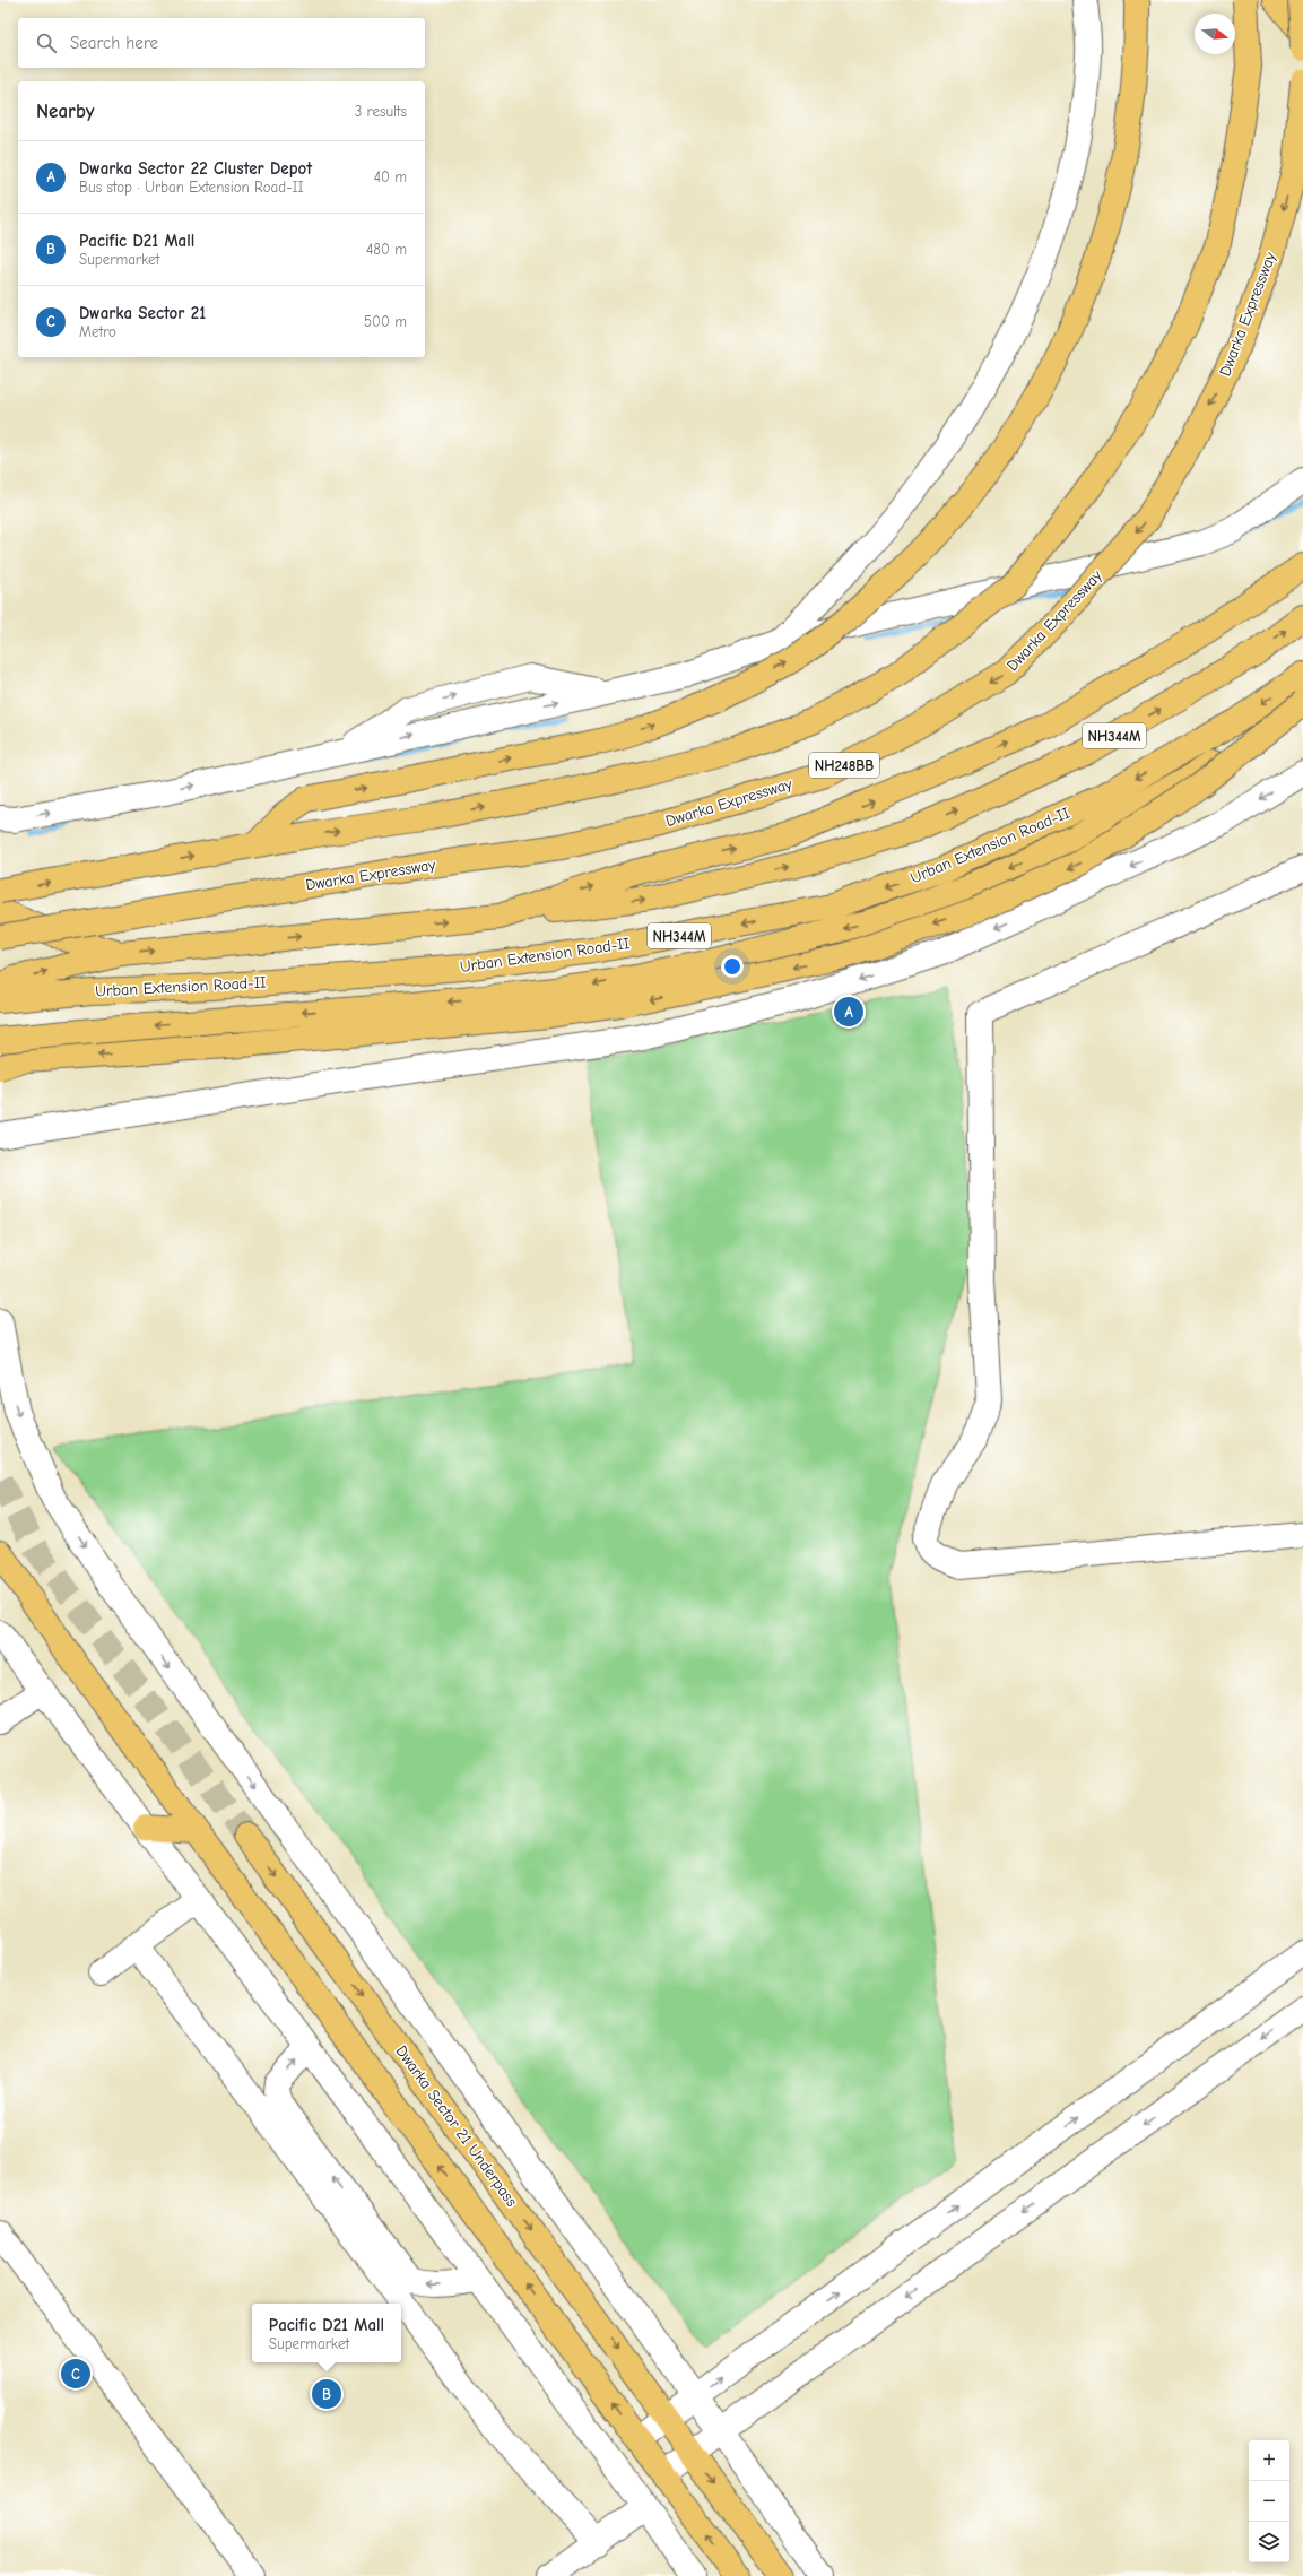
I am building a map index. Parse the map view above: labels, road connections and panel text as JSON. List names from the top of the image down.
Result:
{
  "streets": {
    "main road": [
      "Dwarka Expressway",
      "NH344M",
      "NH248BB",
      "Urban Extension Road-II",
      "Dwarka Sector 21 Underpass"
    ]
  },
  "north": "right",
  "page": {
    "search": "Search here",
    "heading": ["Nearby", "3 results"],
    "list": [
      {
        "mark": "A",
        "name": "Dwarka Sector 22 Cluster Depot",
        "note": "Bus stop · Urban Extension Road-II",
        "value": "40 m"
      },
      {
        "mark": "B",
        "name": "Pacific D21 Mall",
        "note": "Supermarket",
        "value": "480 m"
      },
      {
        "mark": "C",
        "name": "Dwarka Sector 21",
        "note": "Metro",
        "value": "500 m"
      }
    ],
    "pins": ["A", "C", "B"],
    "popup": ["Pacific D21 Mall", "Supermarket"],
    "map_buttons": ["+", "−"]
  }
}
